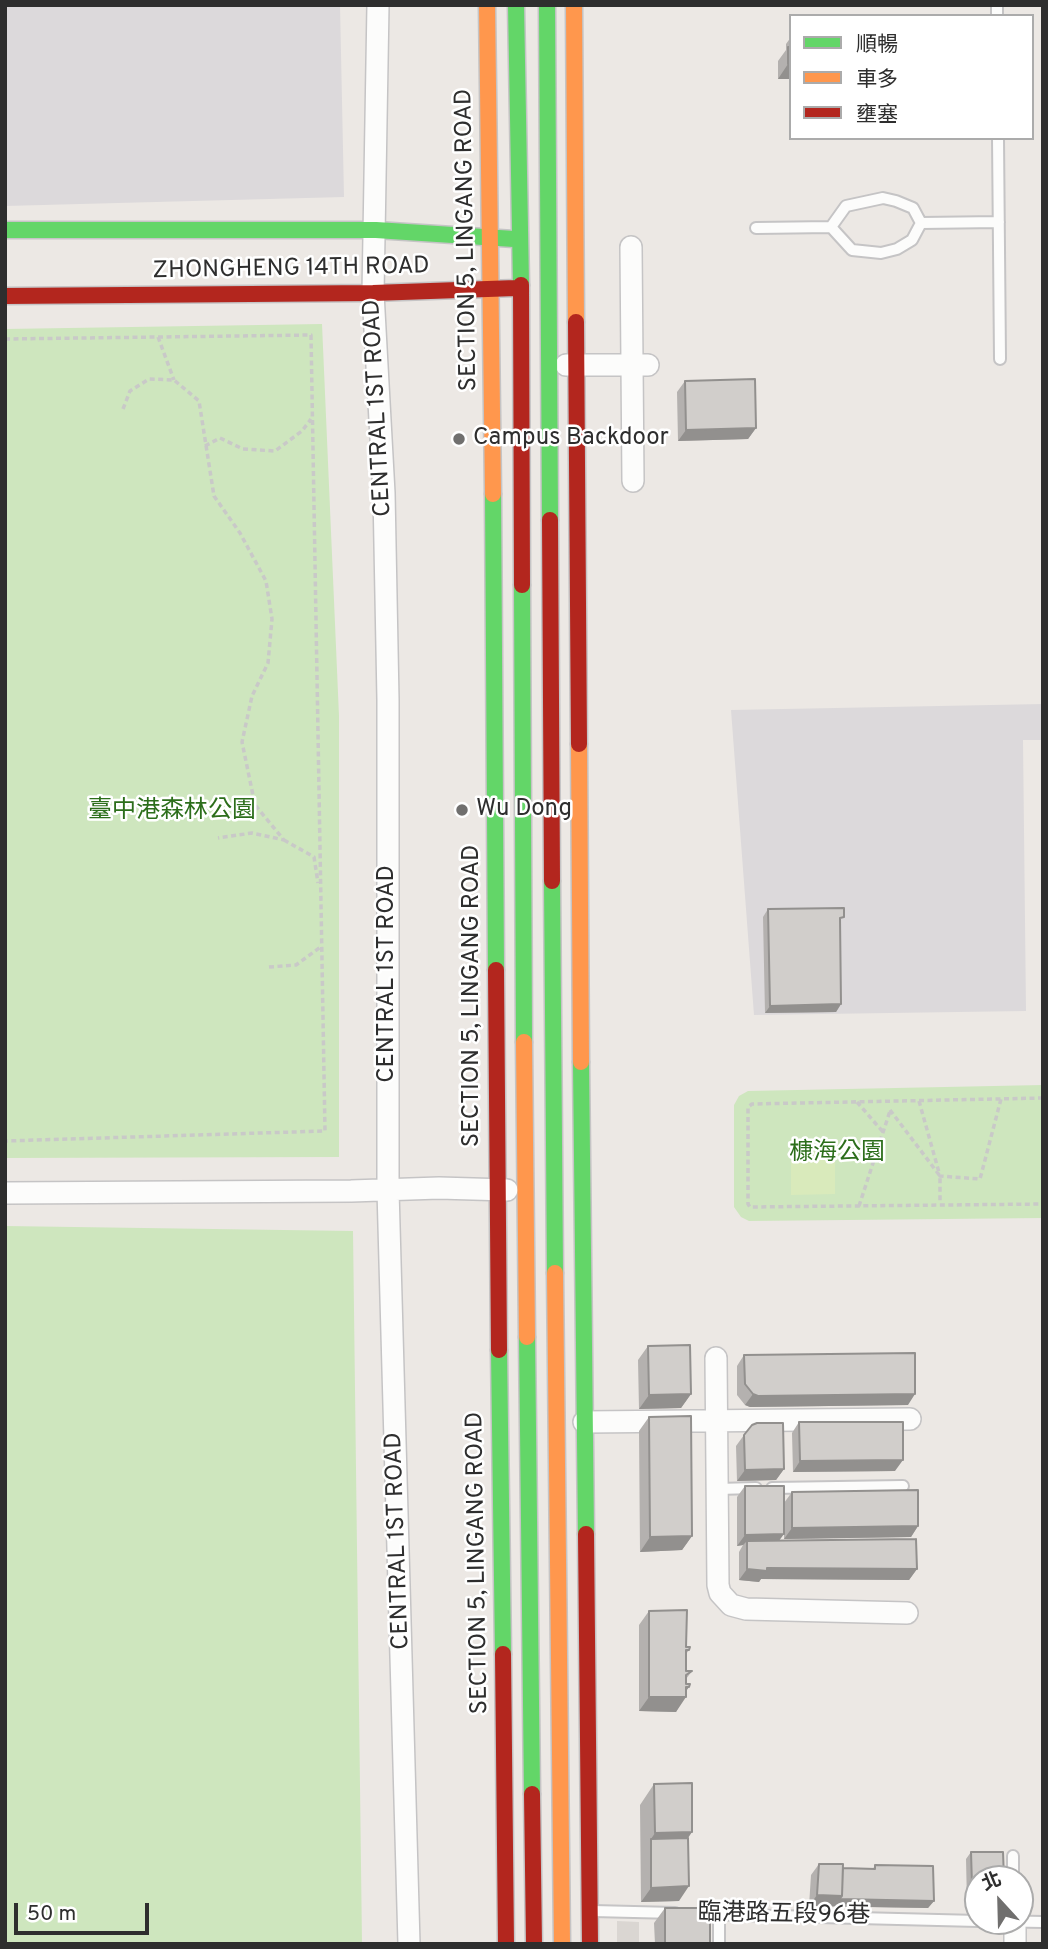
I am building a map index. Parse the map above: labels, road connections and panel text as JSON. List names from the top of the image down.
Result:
{
  "streets": {
    "main road": ["SECTION 5, LINGANG ROAD", "ZHONGHENG 14TH ROAD"],
    "street": ["CENTRAL 1ST ROAD"],
    "lane": ["臨港路五段96巷"]
  },
  "crossings": [
    ["SECTION 5, LINGANG ROAD", "ZHONGHENG 14TH ROAD"],
    ["SECTION 5, LINGANG ROAD", "臨港路五段96巷"],
    ["ZHONGHENG 14TH ROAD", "CENTRAL 1ST ROAD"]
  ],
  "parks": ["臺中港森林公園", "槺海公園"],
  "places": ["Campus Backdoor", "Wu Dong"],
  "legend": ["順暢", "車多", "壅塞"],
  "scale_bar": "50 m",
  "north": "top"
}
